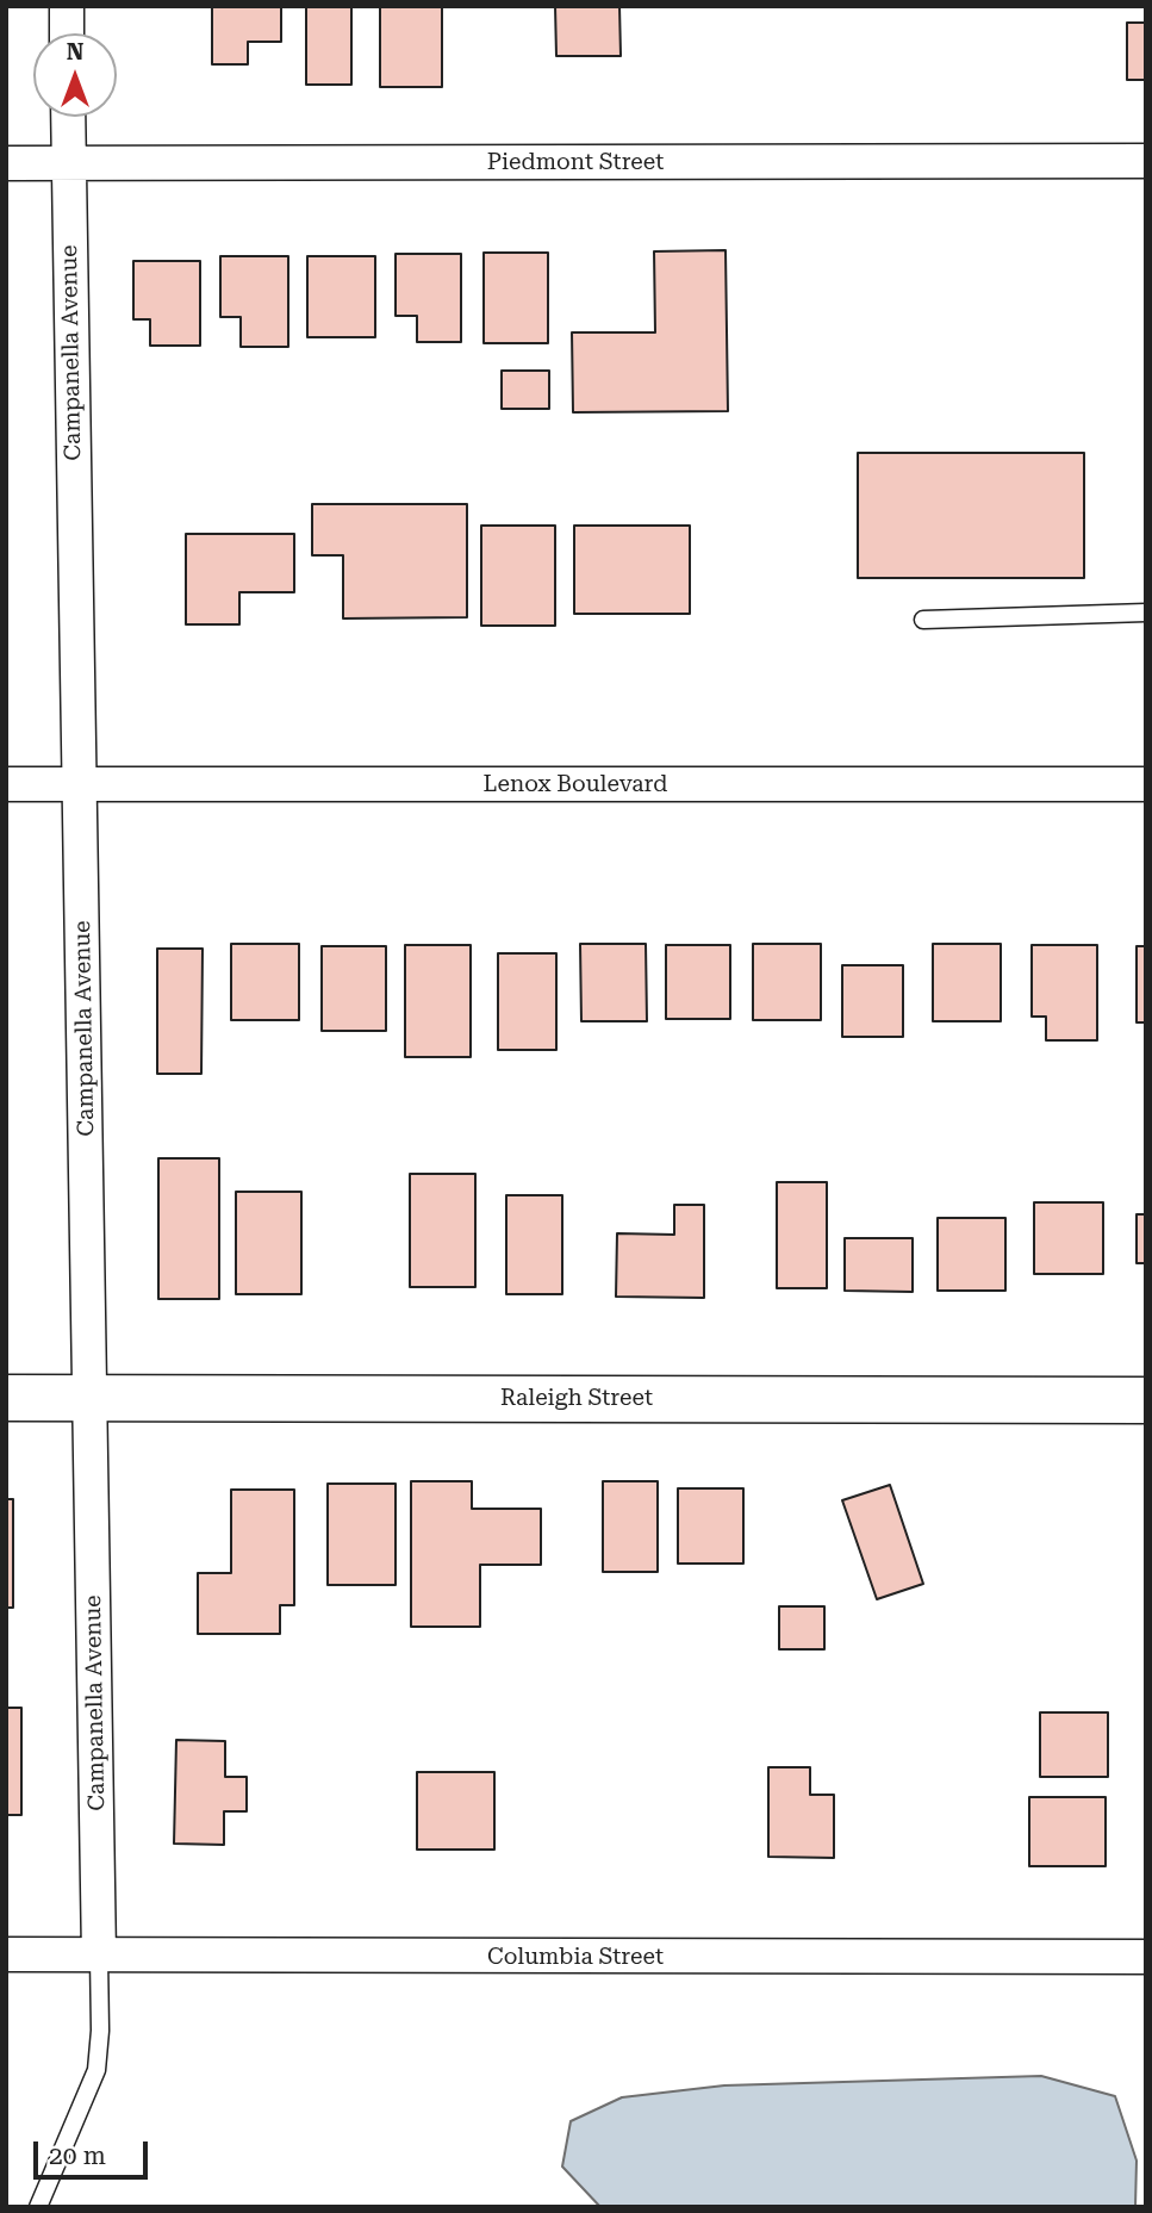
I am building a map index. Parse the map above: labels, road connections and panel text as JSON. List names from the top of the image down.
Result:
{
  "streets": {
    "street": [
      "Piedmont Street",
      "Campanella Avenue",
      "Lenox Boulevard",
      "Raleigh Street",
      "Columbia Street"
    ]
  },
  "crossings": [
    ["Piedmont Street", "Campanella Avenue"],
    ["Campanella Avenue", "Lenox Boulevard"],
    ["Campanella Avenue", "Raleigh Street"],
    ["Campanella Avenue", "Columbia Street"]
  ],
  "scale_bar": "20 m",
  "north": "top"
}
